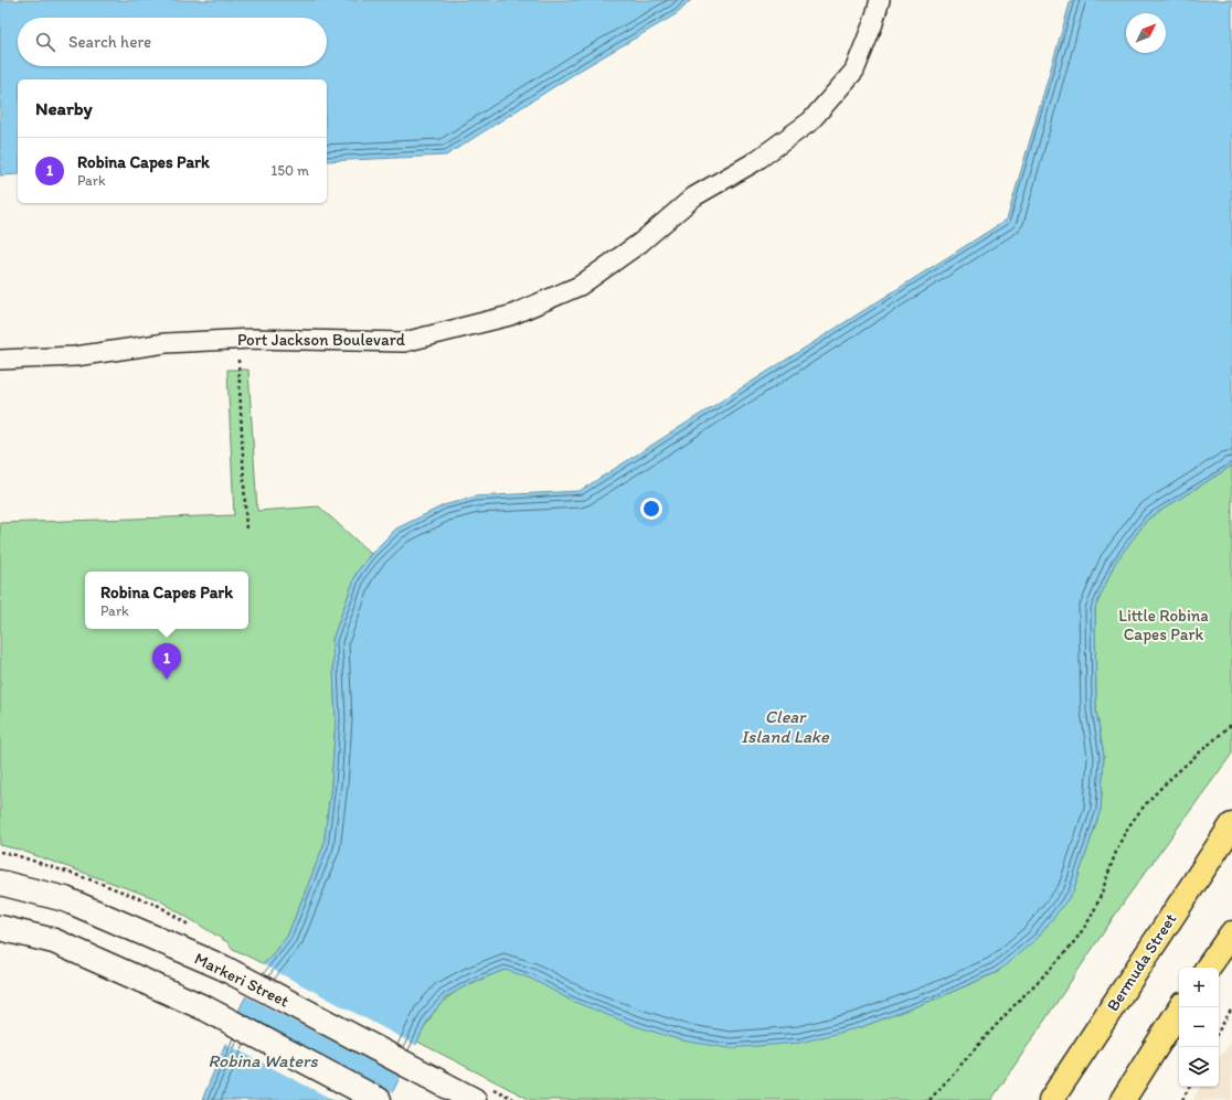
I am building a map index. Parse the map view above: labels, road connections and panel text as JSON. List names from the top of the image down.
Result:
{
  "streets": {
    "main road": ["Bermuda Street", "Markeri Street"],
    "street": ["Port Jackson Boulevard"]
  },
  "water": ["Clear Island Lake", "Robina Waters"],
  "parks": ["Little Robina Capes Park"],
  "north": "top right",
  "page": {
    "search": "Search here",
    "heading": "Nearby",
    "list": [
      {
        "mark": "1",
        "name": "Robina Capes Park",
        "note": "Park",
        "value": "150 m"
      }
    ],
    "popup": ["Robina Capes Park", "Park"],
    "pins": "1",
    "map_buttons": ["+", "−"]
  }
}
